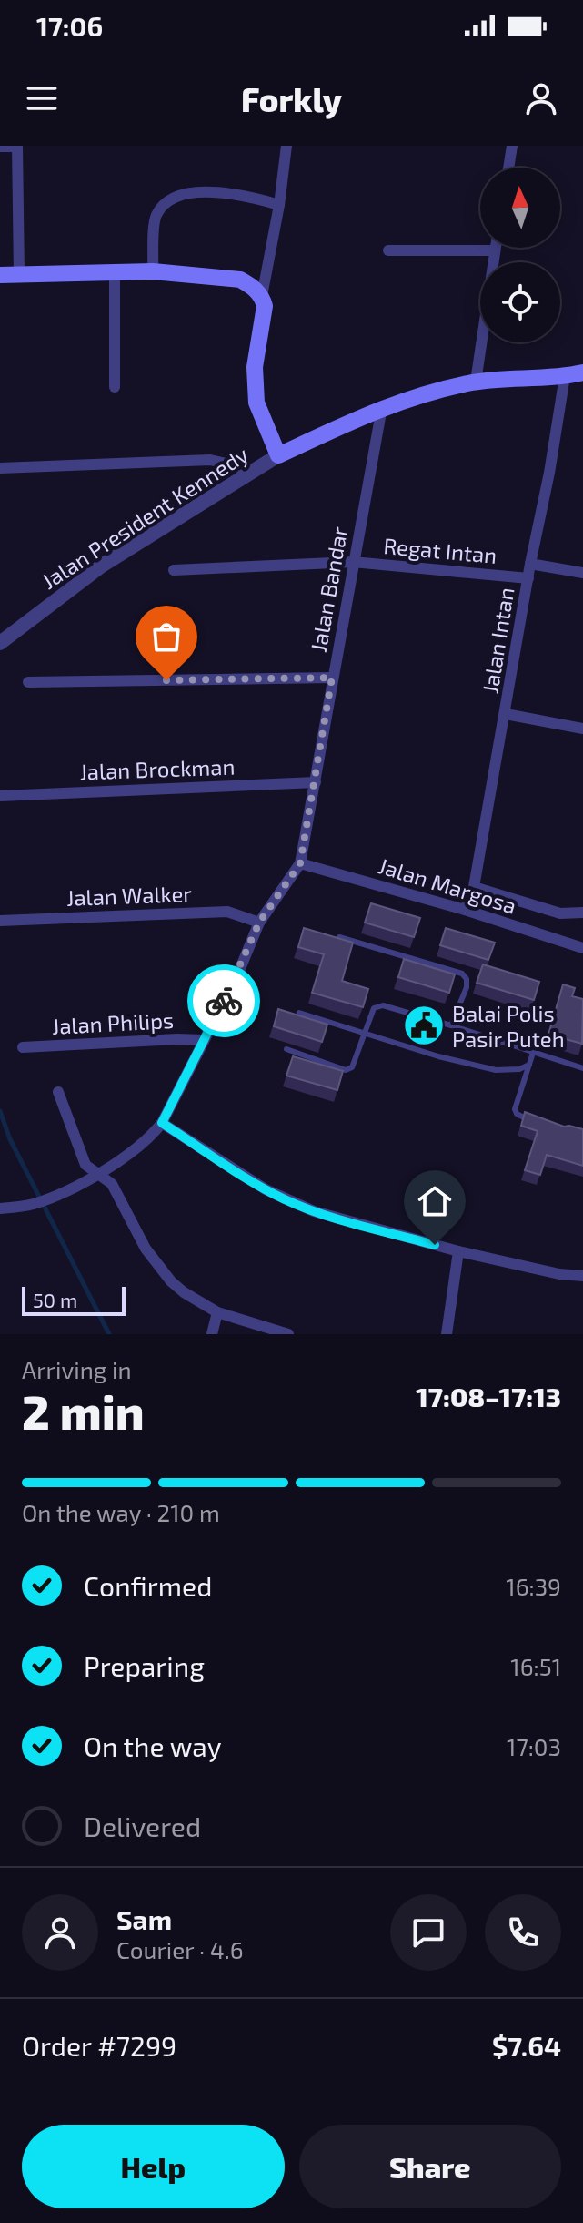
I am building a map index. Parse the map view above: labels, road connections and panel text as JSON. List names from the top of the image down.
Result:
{
  "streets": {
    "street": [
      "Jalan President Kennedy",
      "Regat Intan",
      "Jalan Bandar",
      "Jalan Intan",
      "Jalan Brockman",
      "Jalan Margosa",
      "Jalan Walker",
      "Jalan Philips"
    ]
  },
  "crossings": [
    ["Regat Intan", "Jalan Bandar"],
    ["Regat Intan", "Jalan Intan"],
    ["Jalan Bandar", "Jalan Brockman"],
    ["Jalan Bandar", "Jalan Margosa"],
    ["Jalan Bandar", "Jalan Walker"],
    ["Jalan Bandar", "Jalan Philips"],
    ["Jalan Intan", "Jalan Margosa"]
  ],
  "places": {
    "public building": ["Balai Polis Pasir Puteh"]
  },
  "scale_bar": "50 m",
  "north": "top",
  "page": {
    "status": "17:06",
    "header": "Forkly",
    "scale": "50 m",
    "heading": ["2 min", "Arriving in", "17:08–17:13"],
    "panel": [
      "Sam",
      "Courier · 4.6",
      "Order #7299",
      "$7.64"
    ],
    "bar": "On the way · 210 m",
    "list": [
      ["Confirmed", "16:39"],
      ["Preparing", "16:51"],
      ["On the way", "17:03"],
      "Delivered"
    ],
    "buttons": ["Help", "Share"]
  }
}
